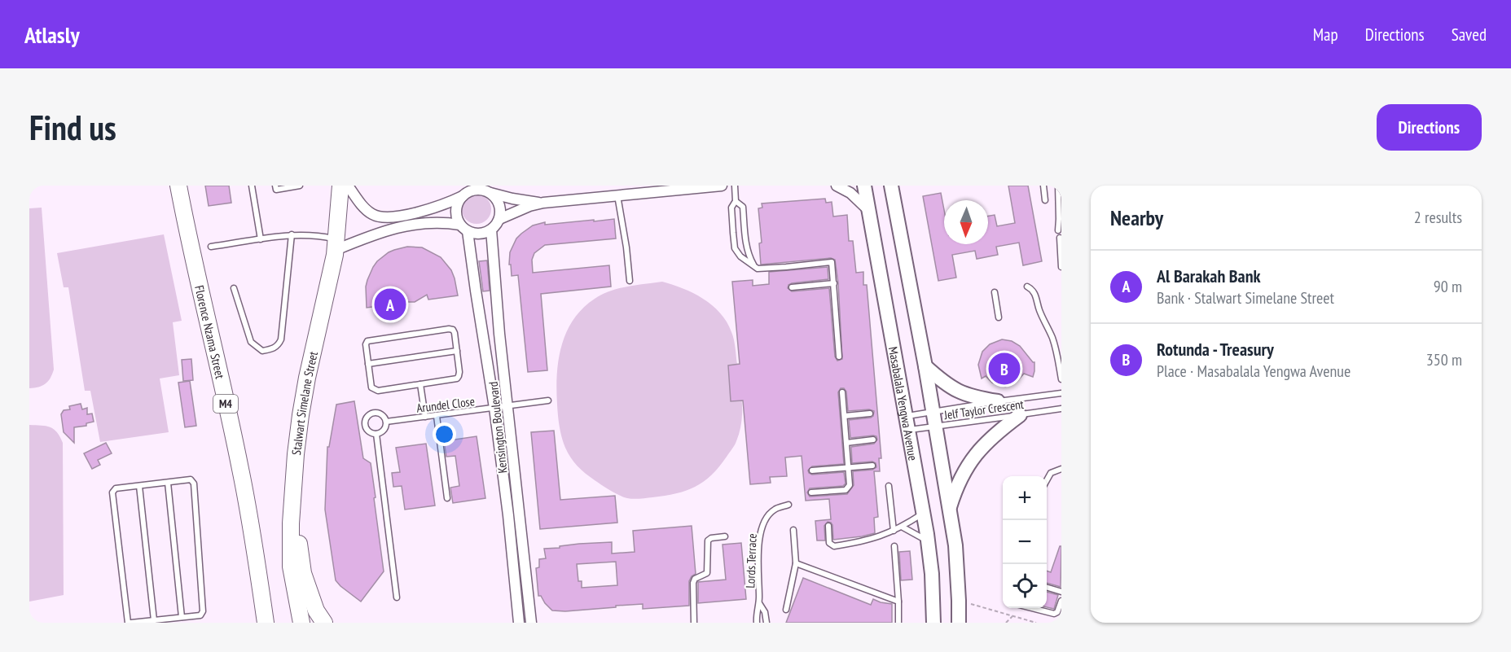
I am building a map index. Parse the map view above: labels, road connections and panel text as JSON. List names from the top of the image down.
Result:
{
  "streets": {
    "highway": ["Florence Nzama Street", "M4", "Stalwart Simelane Street"],
    "main road": ["Masabalala Yengwa Avenue"],
    "street": ["Kensington Boulevard"],
    "lane": ["Arundel Close", "Jelf Taylor Crescent", "Lords Terrace"]
  },
  "crossings": [
    ["Masabalala Yengwa Avenue", "Jelf Taylor Crescent"],
    ["Arundel Close", "Kensington Boulevard"]
  ],
  "north": "bottom",
  "page": {
    "header": "Atlasly",
    "nav": ["Map", "Directions", "Saved"],
    "buttons": "Directions",
    "title": "Find us",
    "heading": ["Nearby", "2 results"],
    "list": [
      {
        "mark": "A",
        "name": "Al Barakah Bank",
        "note": "Bank · Stalwart Simelane Street",
        "value": "90 m"
      },
      {
        "mark": "B",
        "name": "Rotunda - Treasury",
        "note": "Place · Masabalala Yengwa Avenue",
        "value": "350 m"
      }
    ],
    "pins": ["A", "B"],
    "map_buttons": ["+", "−"]
  }
}
